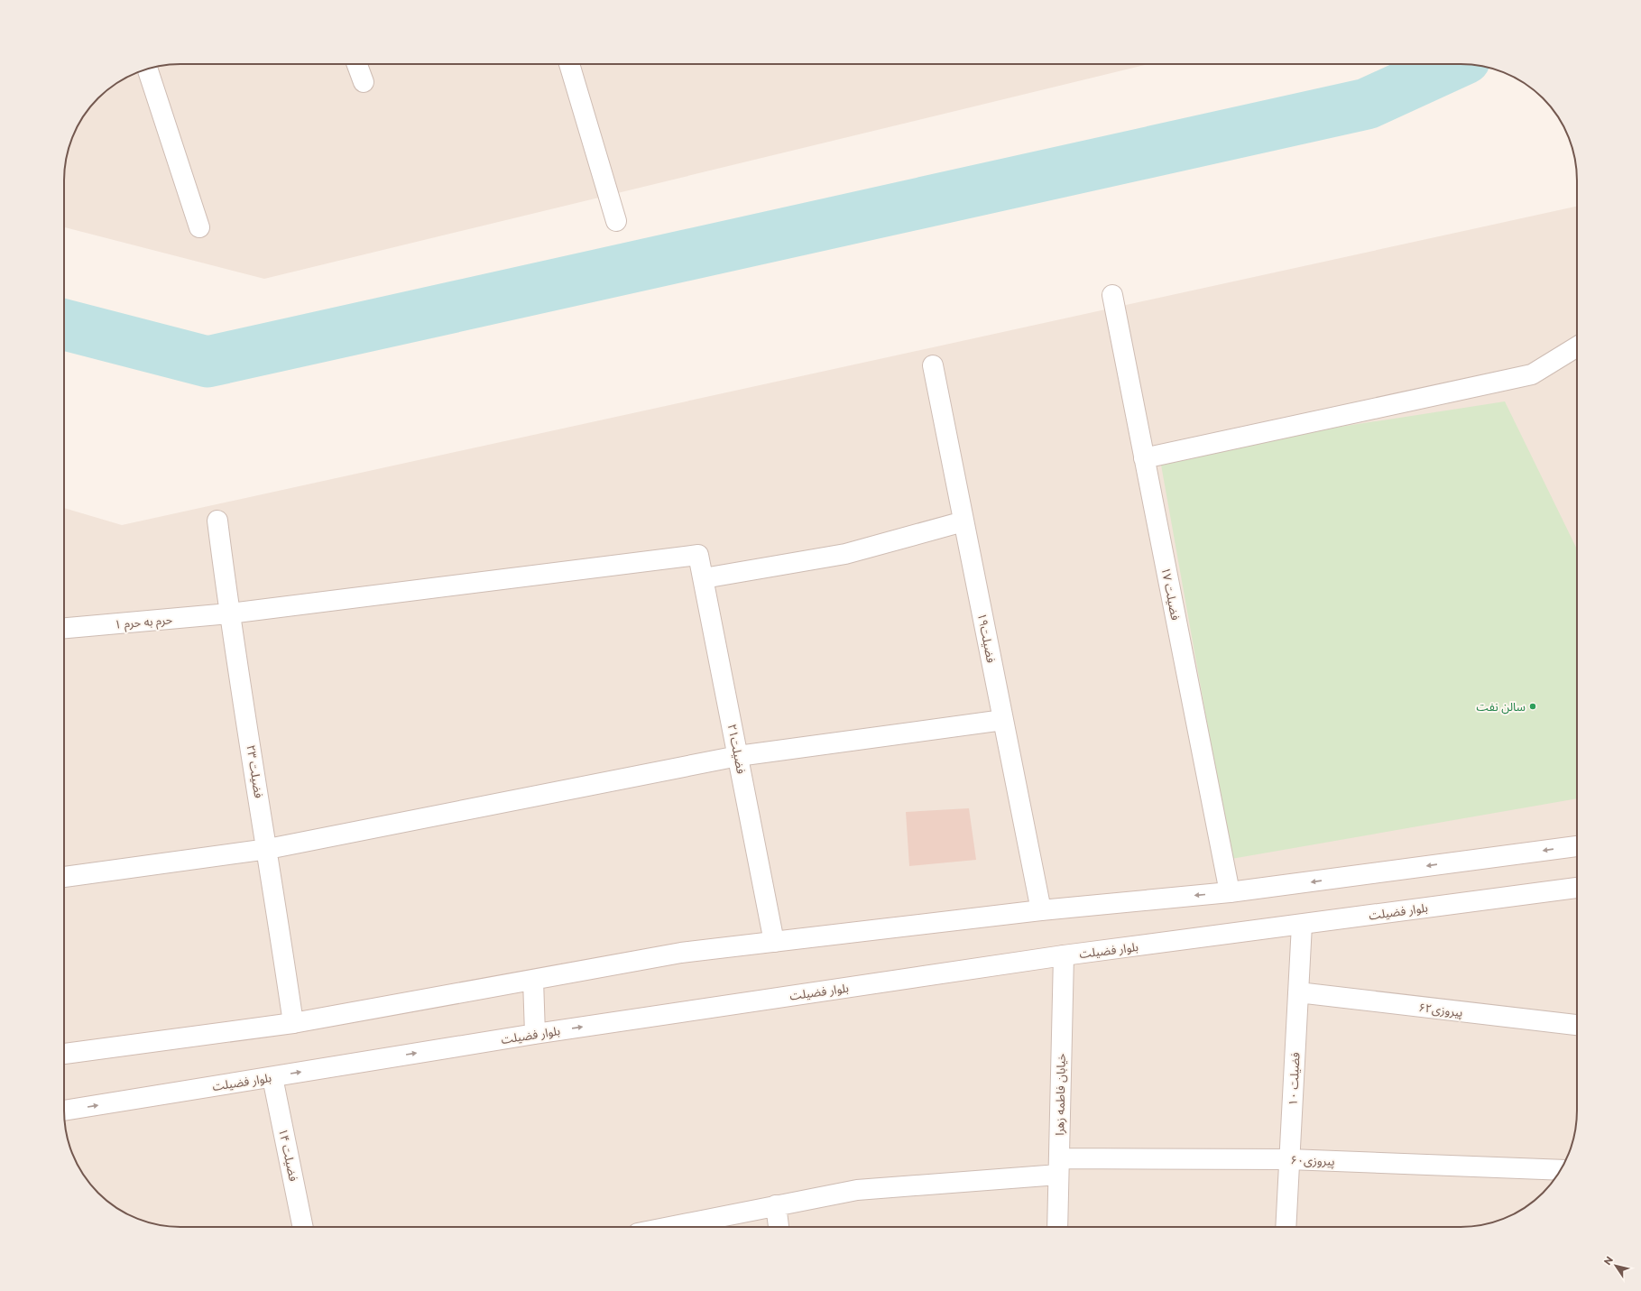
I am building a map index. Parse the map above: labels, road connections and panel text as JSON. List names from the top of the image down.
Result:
{
  "streets": {
    "street": [
      "فضیلت ۱۷",
      "حرم به حرم ۱",
      "فضیلت۱۹",
      "فضیلت۲۱",
      "فضیلت ۲۳",
      "بلوار فضیلت",
      "پیروزی۶۲",
      "فضیلت ۱۰",
      "خیابان فاطمه زهرا",
      "فضیلت ۱۴",
      "پیروزی۶۰"
    ]
  },
  "crossings": [
    ["حرم به حرم ۱", "فضیلت۲۱"],
    ["حرم به حرم ۱", "فضیلت ۲۳"],
    ["بلوار فضیلت", "فضیلت ۱۰"],
    ["بلوار فضیلت", "خیابان فاطمه زهرا"],
    ["بلوار فضیلت", "فضیلت ۱۴"],
    ["پیروزی۶۲", "فضیلت ۱۰"],
    ["فضیلت ۱۰", "پیروزی۶۰"],
    ["خیابان فاطمه زهرا", "پیروزی۶۰"]
  ],
  "places": ["سالن نفت"],
  "north": "top left"
}
